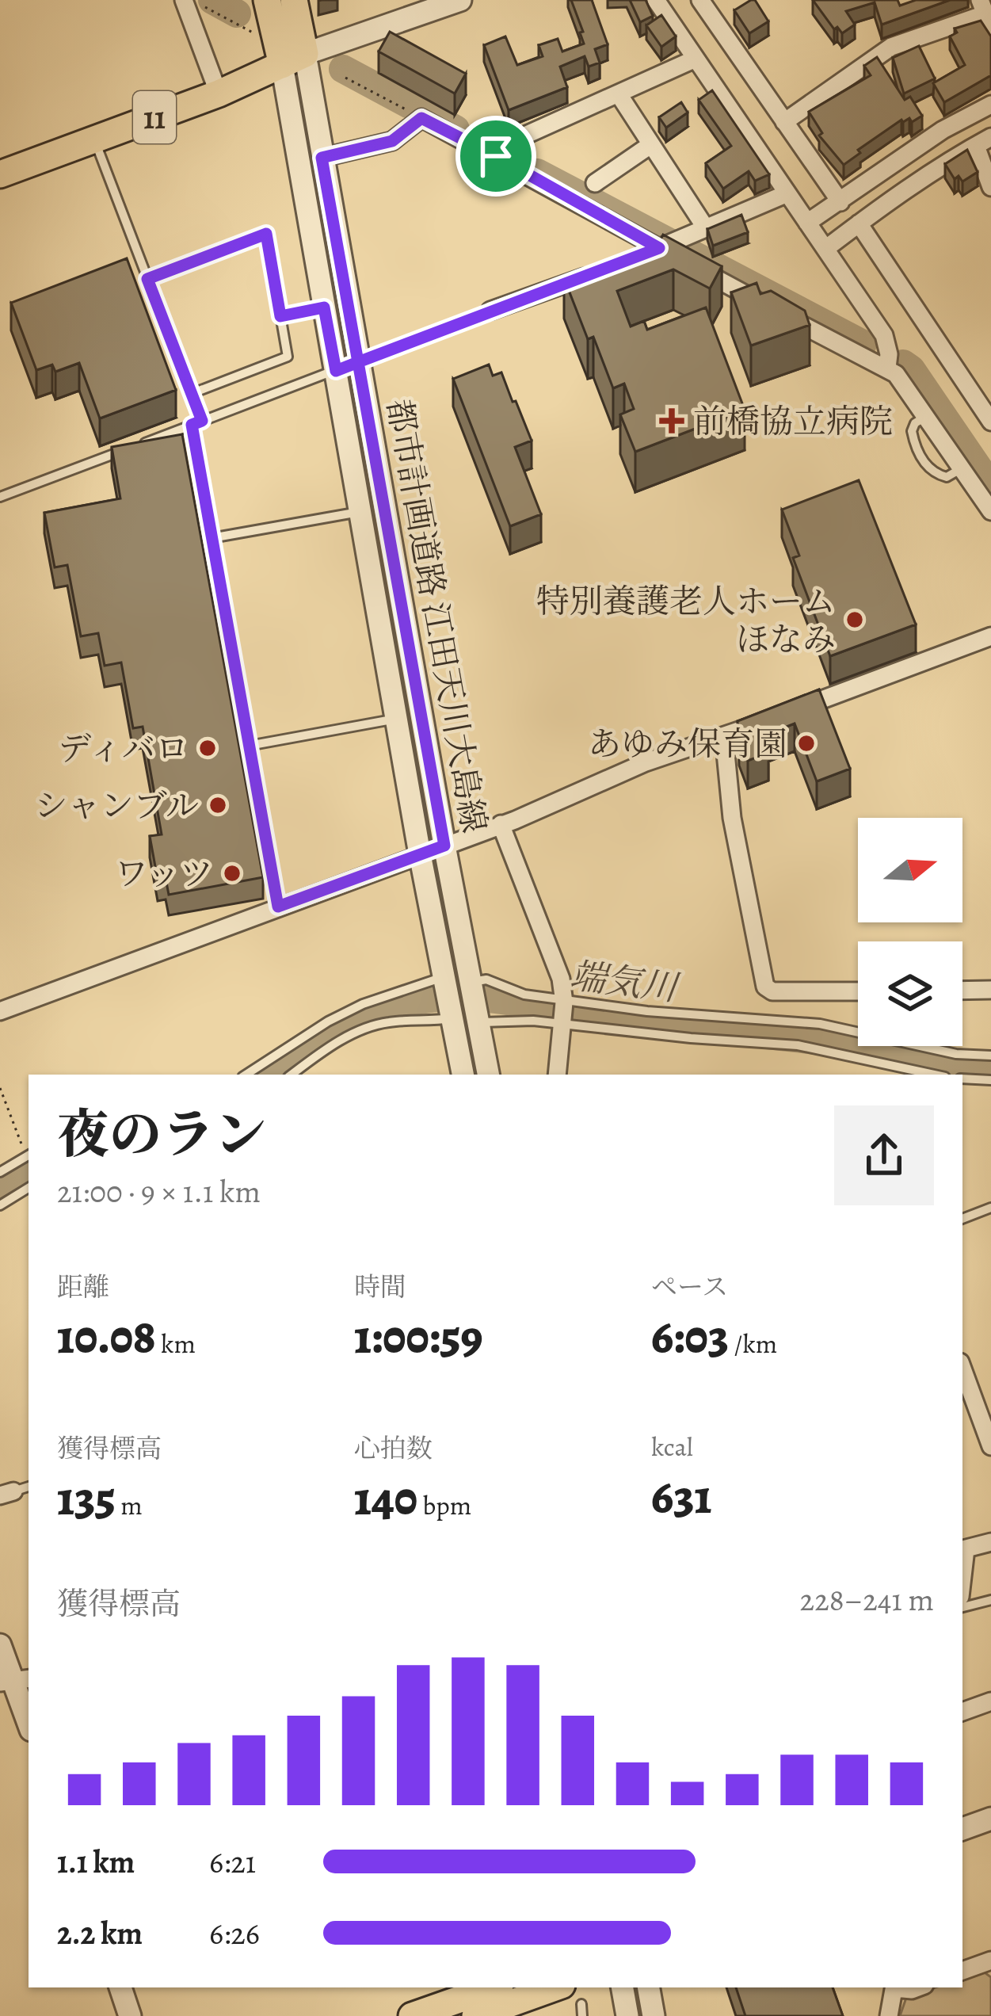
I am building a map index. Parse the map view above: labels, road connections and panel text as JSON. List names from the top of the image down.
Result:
{
  "streets": {
    "main road": ["11"],
    "street": ["都市計画道路 江田天川大島線"]
  },
  "crossings": [
    ["11", "都市計画道路 江田天川大島線"]
  ],
  "water": ["端気川"],
  "places": {
    "health": ["前橋協立病院"],
    "other": [
      "特別養護老人ホーム ほなみ",
      "あゆみ保育園",
      "ディバロ",
      "シャンブル",
      "ワッツ"
    ]
  },
  "north": "right",
  "page": {
    "heading": ["夜のラン", "21:00 · 9 × 1.1 km"],
    "stats": [
      ["距離", "10.08 km"],
      ["時間", "1:00:59"],
      ["ペース", "6:03 /km"],
      ["獲得標高", "135 m"],
      ["心拍数", "140 bpm"],
      ["kcal", "631"]
    ],
    "chart": ["獲得標高", "228–241 m"],
    "list": [
      {
        "name": "1.1 km",
        "note": "6:21"
      },
      {
        "name": "2.2 km",
        "note": "6:26"
      }
    ]
  }
}
